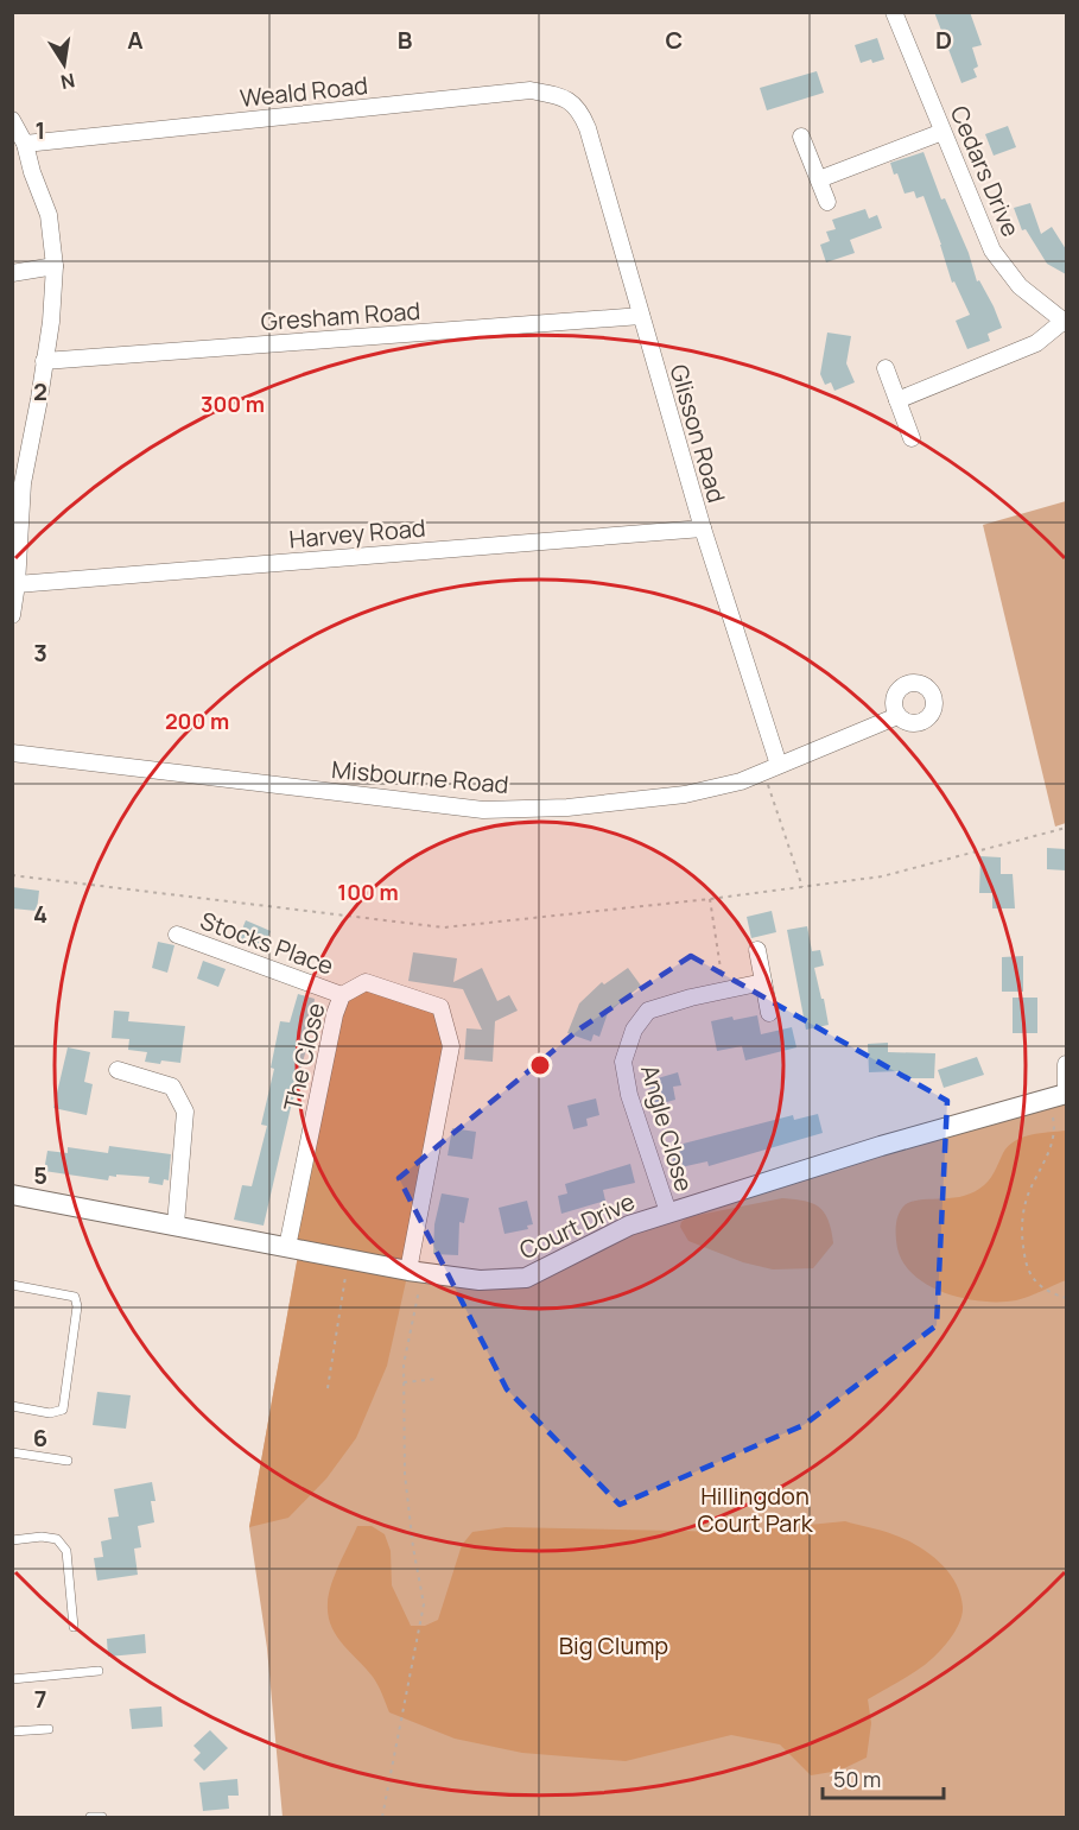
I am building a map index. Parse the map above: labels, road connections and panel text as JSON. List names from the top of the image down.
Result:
{
  "streets": {
    "street": [
      "Weald Road",
      "Cedars Drive",
      "Gresham Road",
      "Glisson Road",
      "Harvey Road",
      "Misbourne Road",
      "Stocks Place",
      "The Close",
      "Angle Close",
      "Court Drive"
    ]
  },
  "crossings": [
    ["Weald Road", "Glisson Road"],
    ["Gresham Road", "Glisson Road"],
    ["Glisson Road", "Harvey Road"],
    ["Glisson Road", "Misbourne Road"],
    ["Stocks Place", "The Close"],
    ["The Close", "Court Drive"],
    ["Angle Close", "Court Drive"]
  ],
  "parks": ["Hillingdon Court Park", "Big Clump"],
  "scale_bar": "50 m",
  "north": "bottom",
  "grid": {
    "columns": [
      "A",
      "B",
      "C",
      "D"
    ],
    "rows": [
      "1",
      "2",
      "3",
      "4",
      "5",
      "6",
      "7"
    ]
  },
  "rings": ["300 m", "200 m", "100 m"]
}
